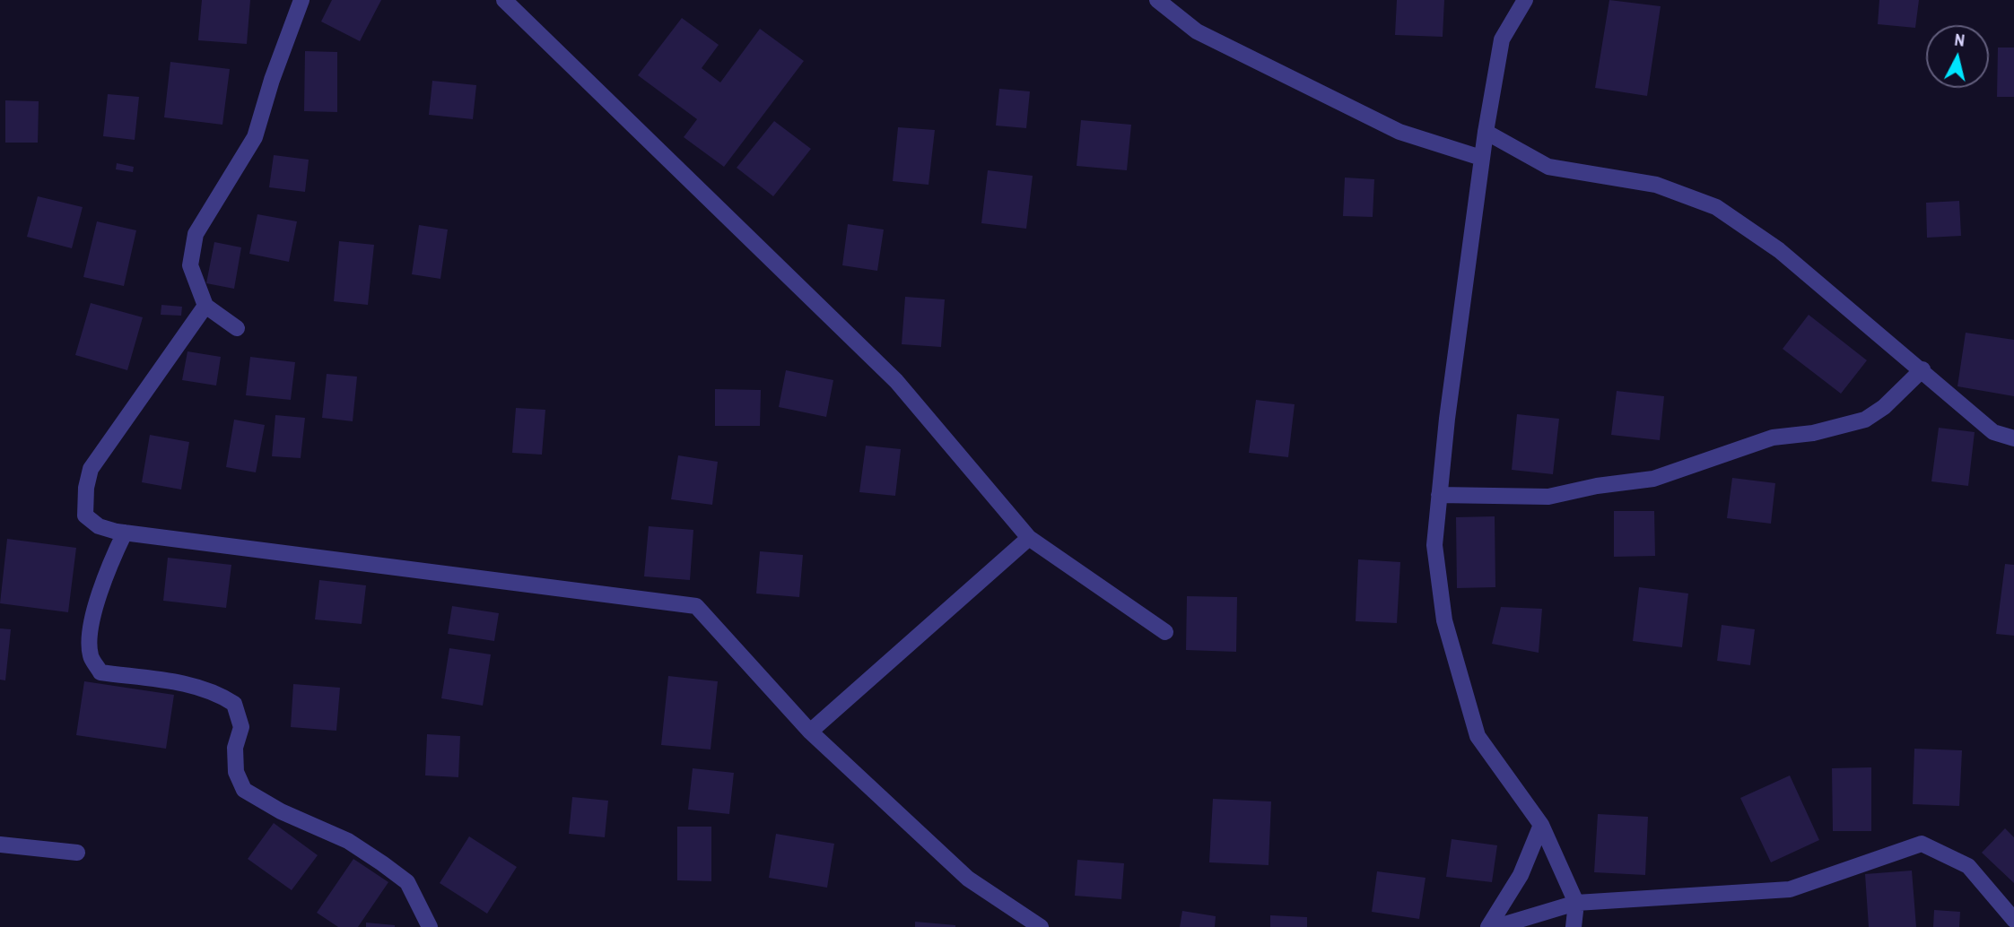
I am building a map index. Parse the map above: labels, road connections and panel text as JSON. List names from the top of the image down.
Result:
{
  "north": "top"
}
